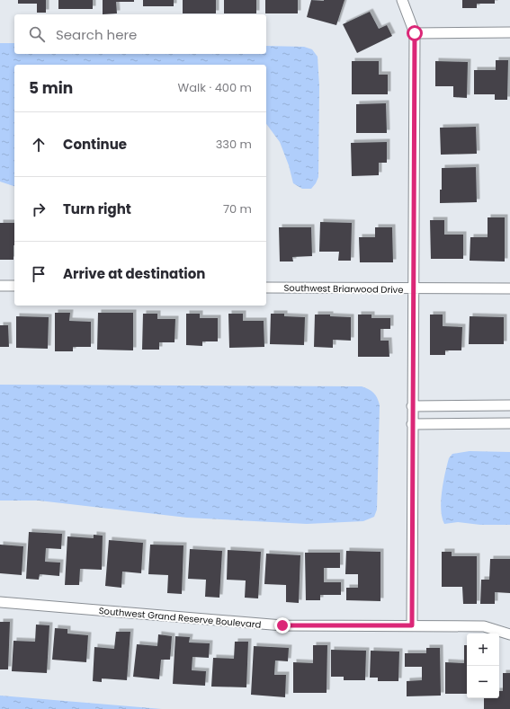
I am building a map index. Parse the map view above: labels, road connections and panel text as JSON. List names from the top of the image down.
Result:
{
  "streets": {
    "street": ["Southwest Briarwood Drive", "Southwest Grand Reserve Boulevard"]
  },
  "page": {
    "search": "Search here",
    "heading": ["5 min", "Walk · 400 m"],
    "list": [
      ["Continue", "330 m"],
      ["Turn right", "70 m"],
      "Arrive at destination"
    ],
    "map_buttons": ["+", "−"]
  }
}
